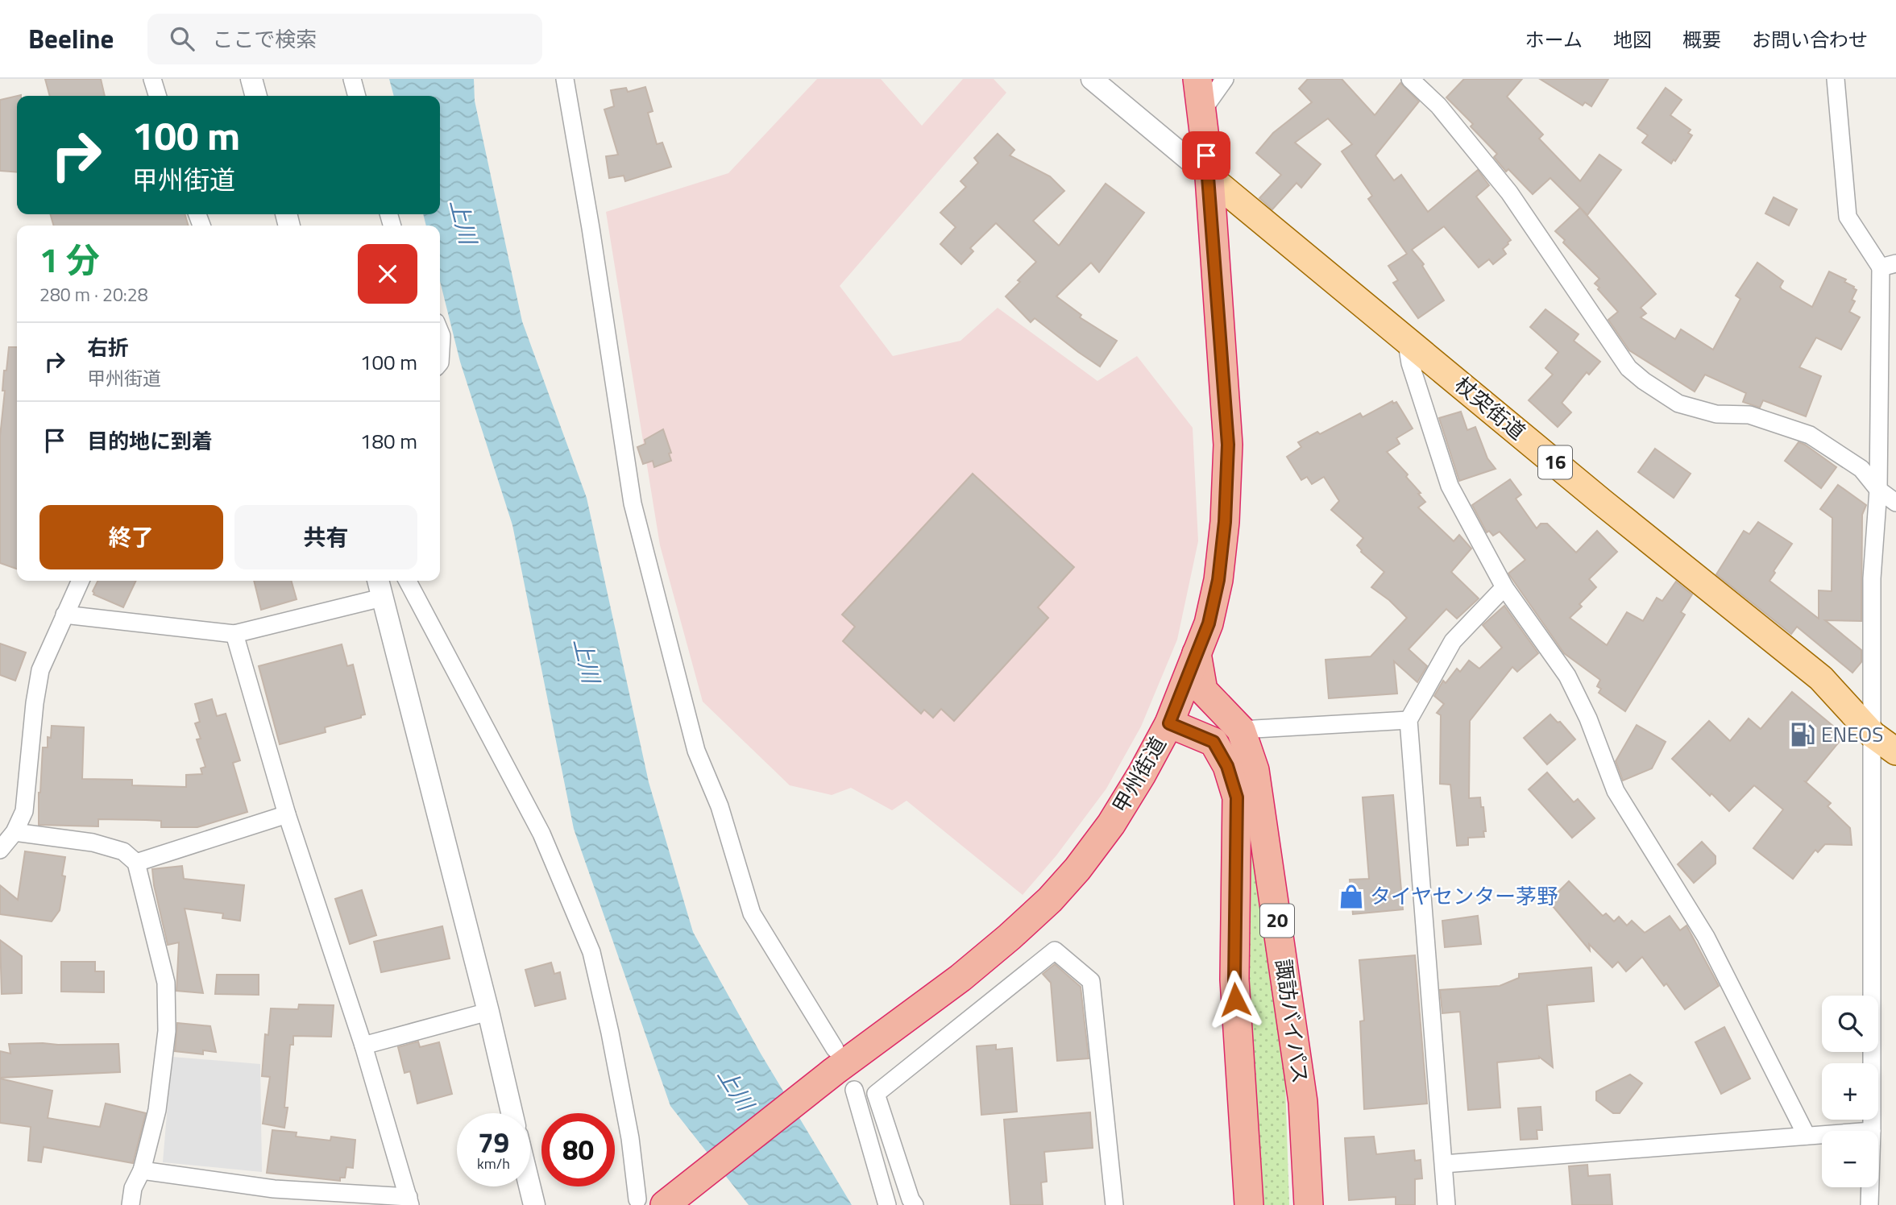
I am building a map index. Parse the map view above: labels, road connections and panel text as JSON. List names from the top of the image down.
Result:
{
  "streets": {
    "highway": ["甲州街道", "20", "諏訪バイパス"],
    "main road": ["杖突街道", "16"]
  },
  "crossings": [
    ["杖突街道", "甲州街道"],
    ["甲州街道", "20"],
    ["甲州街道", "諏訪バイパス"]
  ],
  "water": ["上川"],
  "places": {
    "fuel station": ["ENEOS"],
    "shop": ["タイヤセンター茅野"]
  },
  "page": {
    "header": "Beeline",
    "search": "ここで検索",
    "nav": [
      "ホーム",
      "地図",
      "概要",
      "お問い合わせ"
    ],
    "turn": ["100 m", "甲州街道"],
    "heading": ["1 分", "280 m · 20:28"],
    "list": [
      {
        "name": "右折",
        "note": "甲州街道",
        "value": "100 m"
      },
      {
        "name": "目的地に到着",
        "value": "180 m"
      }
    ],
    "buttons": ["終了", "共有"],
    "map_buttons": ["+", "−"],
    "speed": "79 km/h",
    "limit": "80"
  }
}
